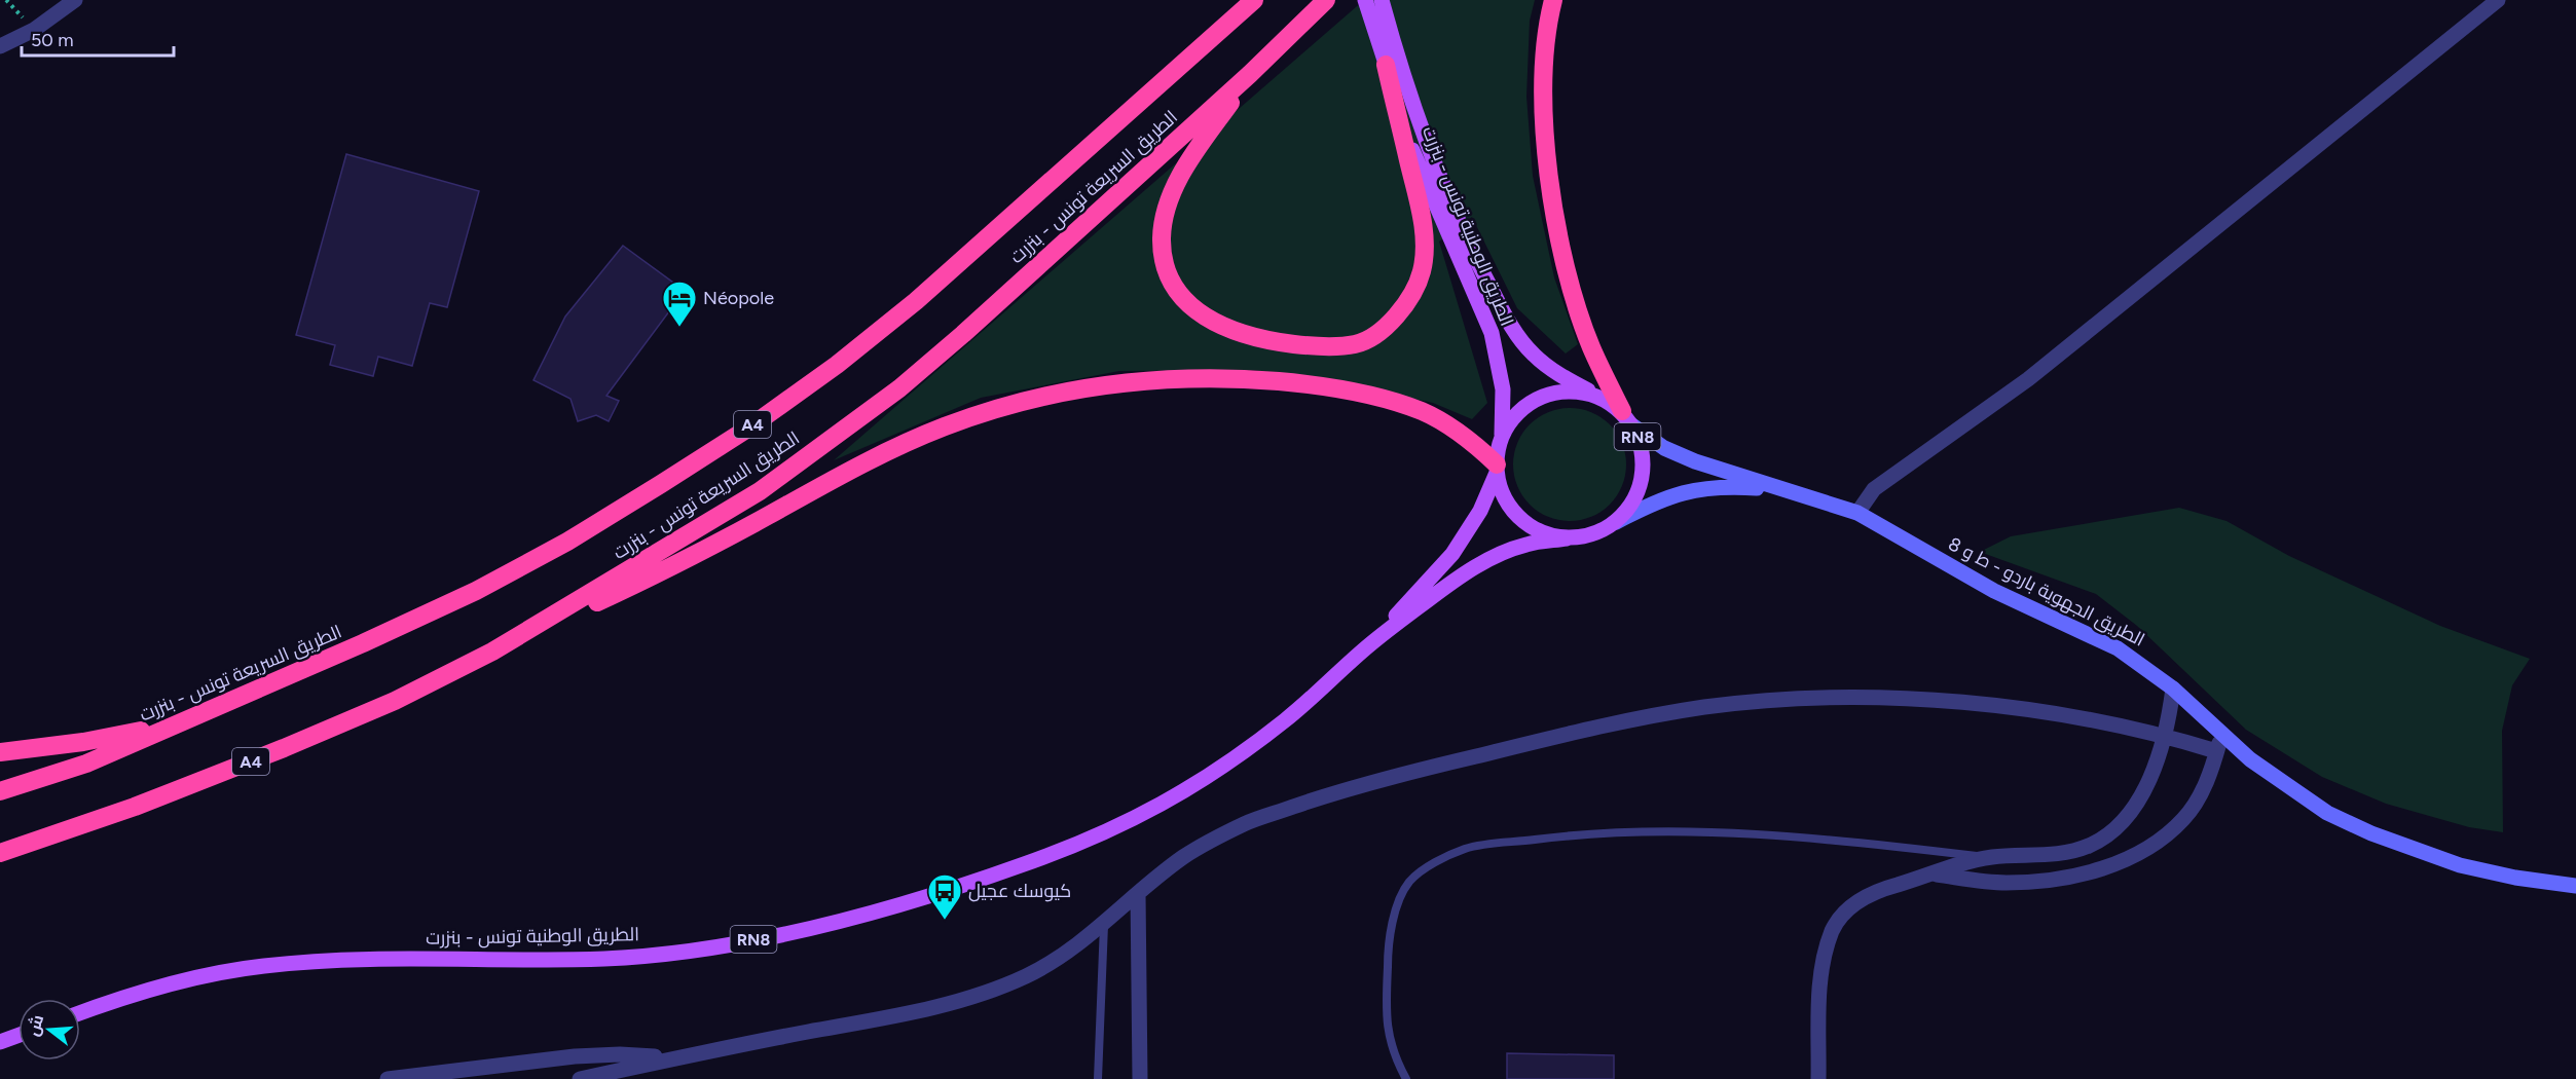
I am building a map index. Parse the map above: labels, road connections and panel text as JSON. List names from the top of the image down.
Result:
{
  "streets": {
    "highway": ["الطريق السريعة تونس - بنزرت", "A4", "RN8"],
    "main road": ["الطريق الوطنية تونس - بنزرت", "الطريق الجهوية باردو - ط و 8"]
  },
  "crossings": [
    ["الطريق الوطنية تونس - بنزرت", "RN8"],
    ["الطريق الوطنية تونس - بنزرت", "الطريق الجهوية باردو - ط و 8"],
    ["RN8", "الطريق الجهوية باردو - ط و 8"]
  ],
  "places": {
    "hotel": ["Néopole"],
    "bus stop": ["كيوسك عجيل"]
  },
  "scale_bar": "50 m",
  "north": "left"
}
